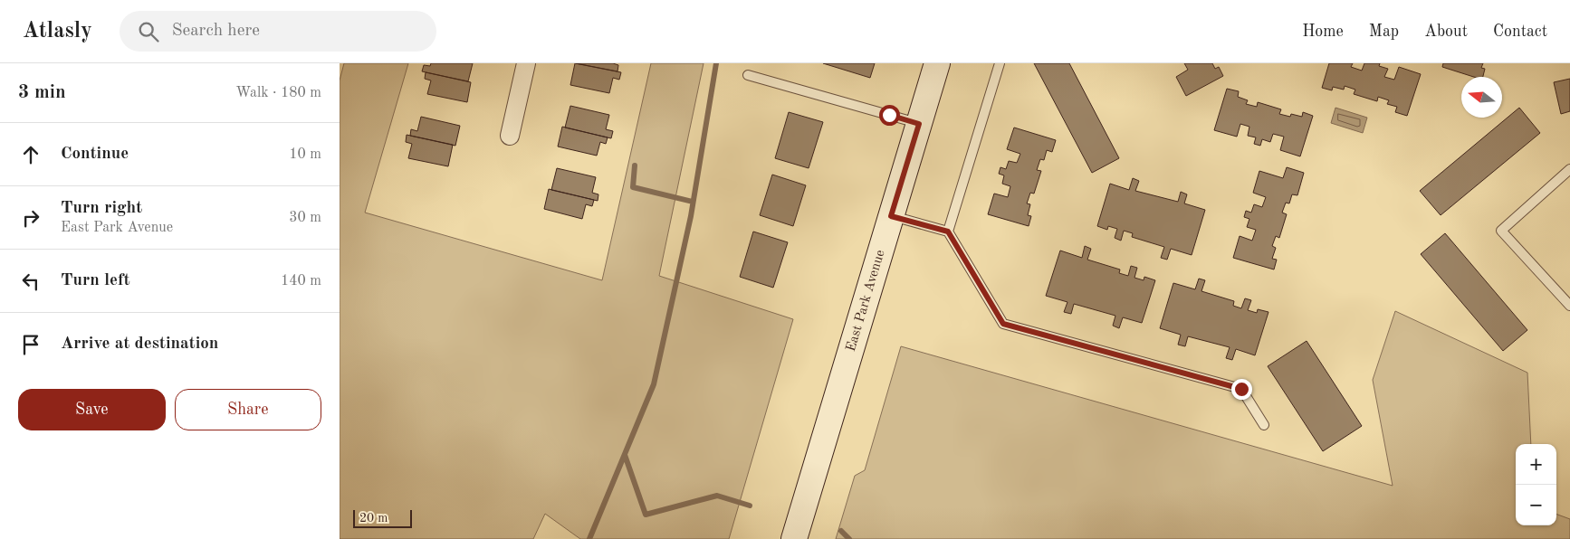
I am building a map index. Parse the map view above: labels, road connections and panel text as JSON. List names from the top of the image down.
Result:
{
  "streets": {
    "main road": ["East Park Avenue"]
  },
  "scale_bar": "20 m",
  "north": "left",
  "page": {
    "header": "Atlasly",
    "search": "Search here",
    "nav": [
      "Home",
      "Map",
      "About",
      "Contact"
    ],
    "heading": ["3 min", "Walk · 180 m"],
    "list": [
      ["Continue", "10 m"],
      ["Turn right", "East Park Avenue", "30 m"],
      ["Turn left", "140 m"],
      "Arrive at destination"
    ],
    "buttons": ["Save", "Share"],
    "map_buttons": ["+", "−"],
    "scale": "20 m"
  }
}
